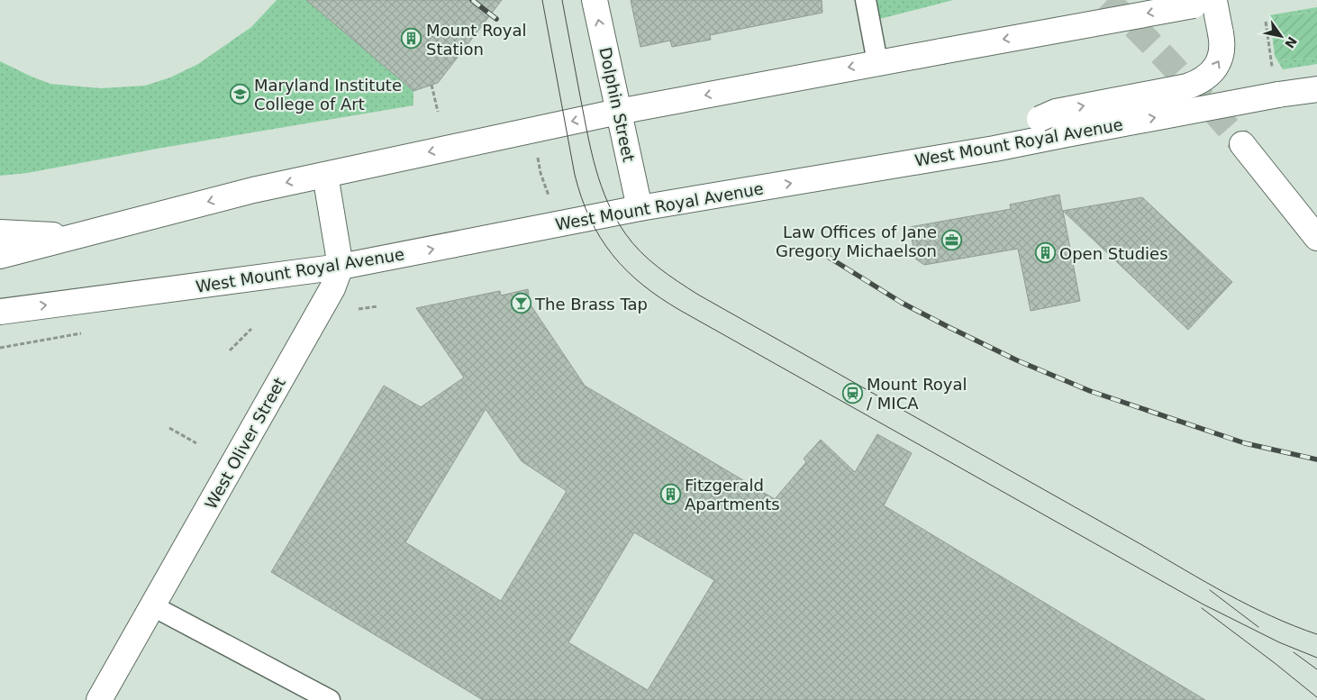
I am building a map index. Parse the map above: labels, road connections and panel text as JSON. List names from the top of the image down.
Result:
{
  "streets": {
    "main road": ["Dolphin Street", "West Mount Royal Avenue", "West Oliver Street"]
  },
  "crossings": [
    ["Dolphin Street", "West Mount Royal Avenue"],
    ["West Mount Royal Avenue", "West Oliver Street"]
  ],
  "one_way": ["Dolphin Street"],
  "places": {
    "building": ["Mount Royal Station", "Open Studies", "Fitzgerald Apartments"],
    "school or university": ["Maryland Institute College of Art"],
    "office": ["Law Offices of Jane Gregory Michaelson"],
    "bar": ["The Brass Tap"],
    "station": ["Mount Royal / MICA"]
  },
  "north": "bottom right"
}
